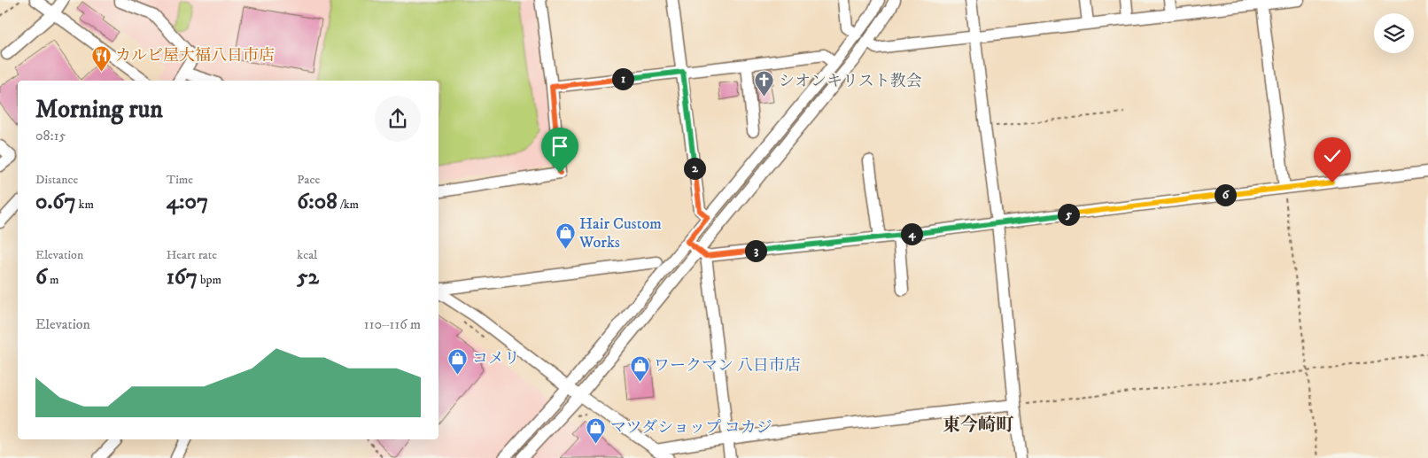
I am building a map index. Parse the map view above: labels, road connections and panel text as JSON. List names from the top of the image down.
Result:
{
  "districts": ["東今崎町"],
  "places": {
    "restaurant": ["カルビ屋大福八日市店"],
    "church": ["シオンキリスト教会"],
    "shop": [
      "Hair Custom Works",
      "コメリ",
      "ワークマン 八日市店",
      "マツダショップ コカジ"
    ]
  },
  "page": {
    "pins": [
      "1",
      "2",
      "6",
      "5",
      "4",
      "3"
    ],
    "heading": ["Morning run", "08:15"],
    "stats": [
      ["Distance", "0.67 km"],
      ["Time", "4:07"],
      ["Pace", "6:08 /km"],
      ["Elevation", "6 m"],
      ["Heart rate", "167 bpm"],
      ["kcal", "52"]
    ],
    "chart": ["Elevation", "110–116 m"]
  }
}
